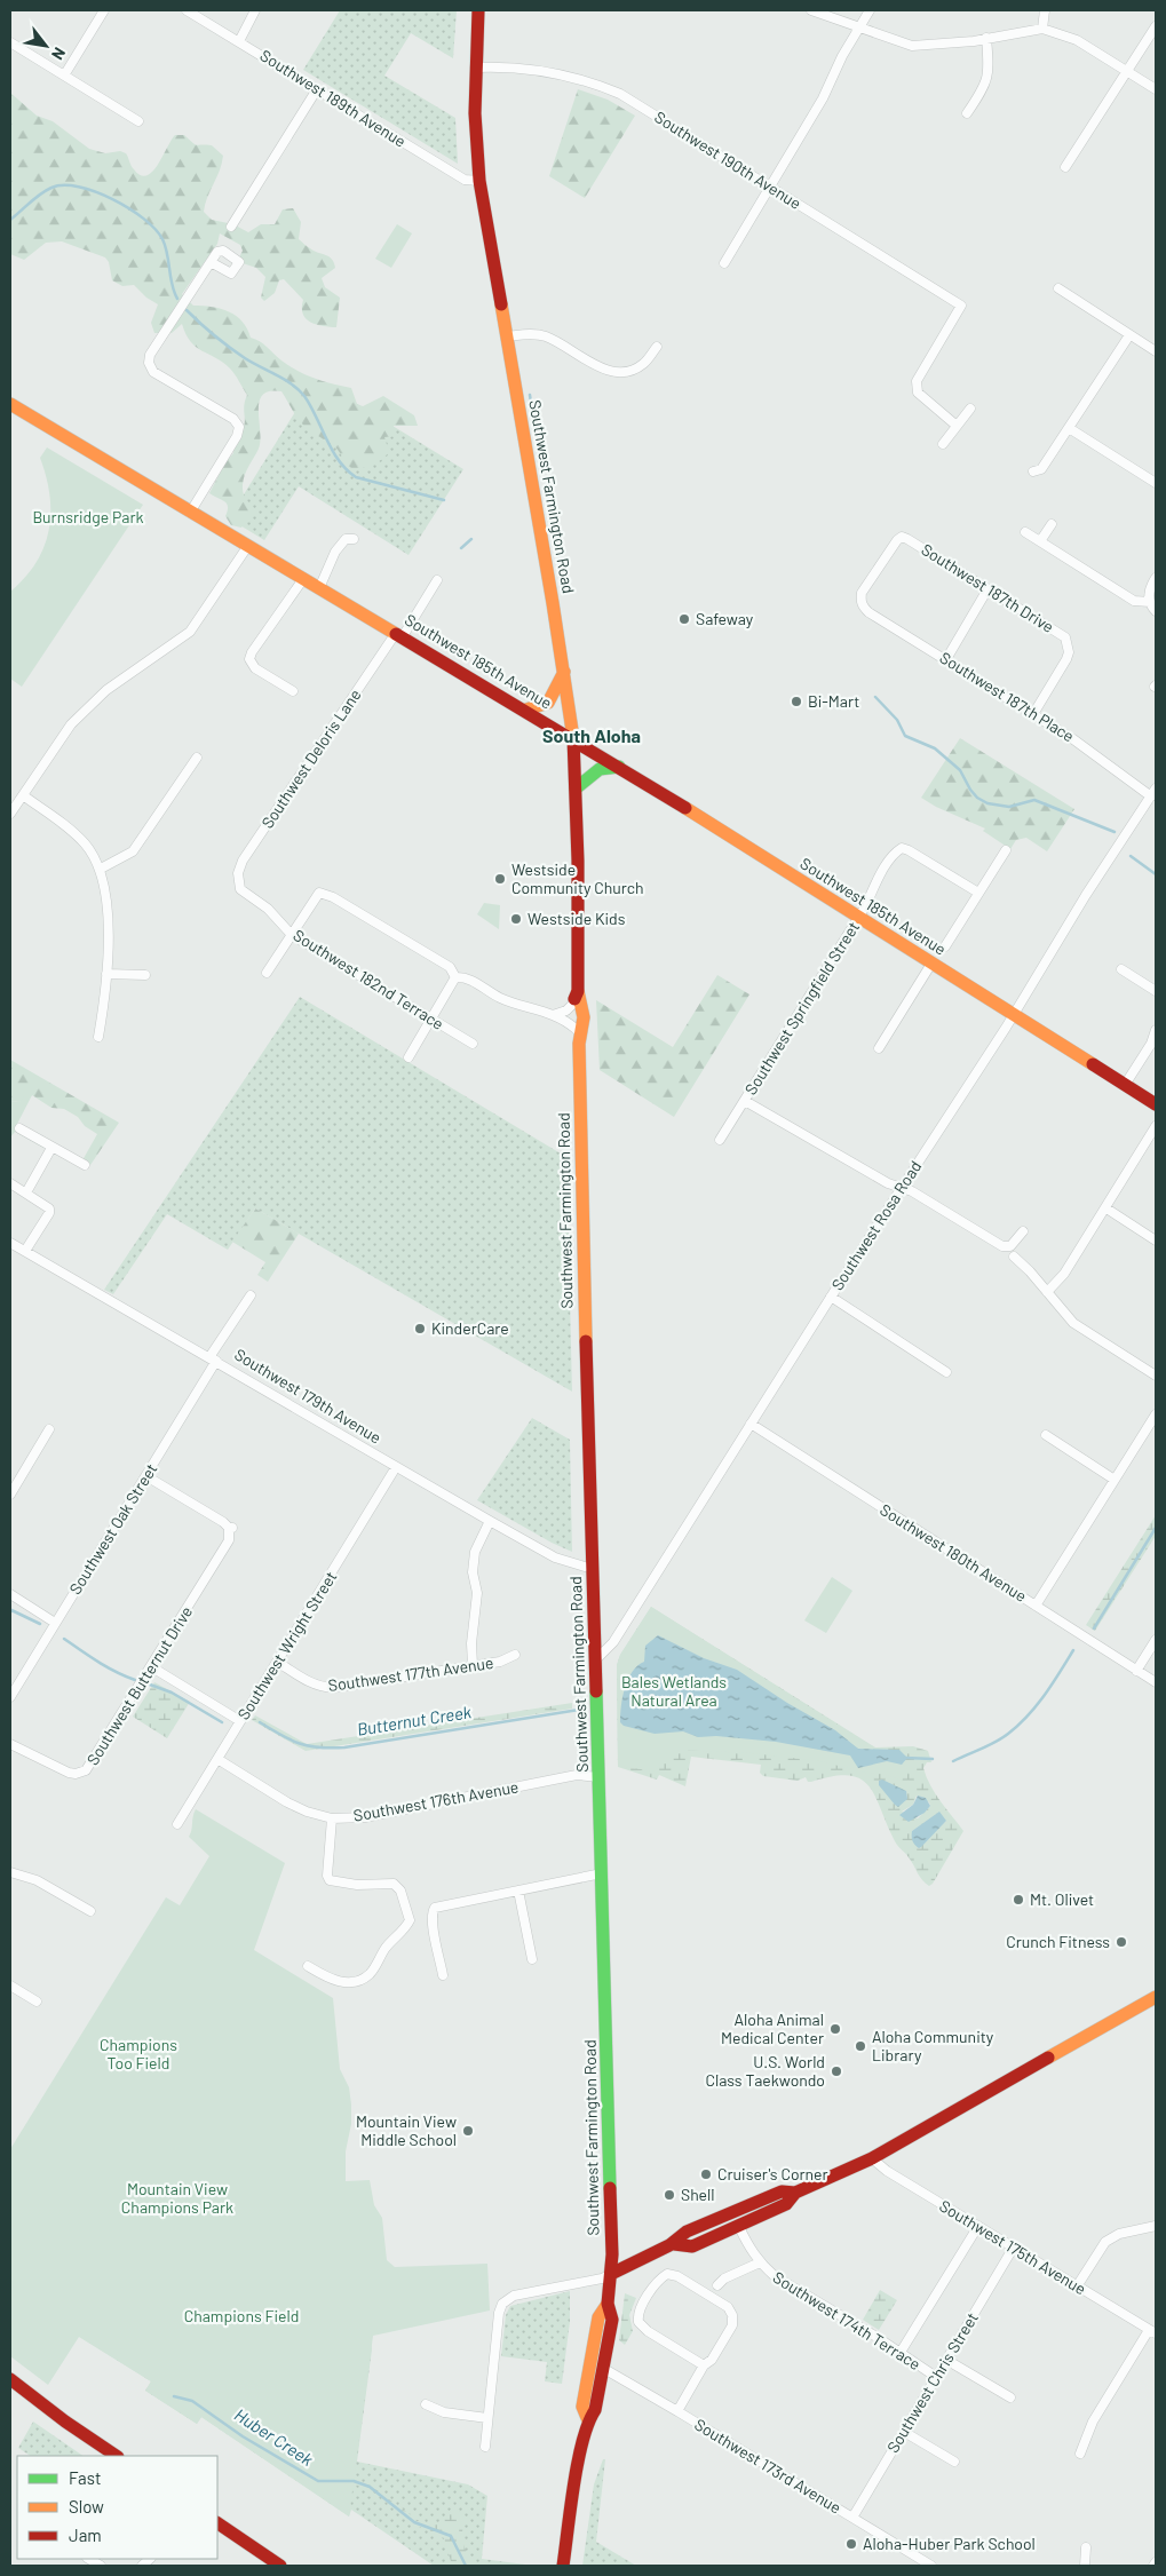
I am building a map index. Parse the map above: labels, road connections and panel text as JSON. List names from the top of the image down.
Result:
{
  "streets": {
    "main road": ["Southwest Farmington Road", "Southwest 185th Avenue"],
    "street": [
      "Southwest 189th Avenue",
      "Southwest 190th Avenue",
      "Southwest 187th Drive",
      "Southwest 187th Place",
      "Southwest Deloris Lane",
      "Southwest 182nd Terrace",
      "Southwest Springfield Street",
      "Southwest Rosa Road",
      "Southwest 179th Avenue",
      "Southwest Oak Street",
      "Southwest 180th Avenue",
      "Southwest Wright Street",
      "Southwest 177th Avenue",
      "Southwest Butternut Drive",
      "Southwest 176th Avenue",
      "Southwest 175th Avenue",
      "Southwest 174th Terrace",
      "Southwest Chris Street",
      "Southwest 173rd Avenue"
    ]
  },
  "crossings": [
    ["Southwest 189th Avenue", "Southwest Farmington Road"],
    ["Southwest 190th Avenue", "Southwest Farmington Road"],
    ["Southwest Farmington Road", "Southwest 185th Avenue"],
    ["Southwest Farmington Road", "Southwest Rosa Road"],
    ["Southwest Farmington Road", "Southwest 179th Avenue"],
    ["Southwest Farmington Road", "Southwest 176th Avenue"],
    ["Southwest Farmington Road", "Southwest 173rd Avenue"],
    ["Southwest 187th Drive", "Southwest 187th Place"],
    ["Southwest 185th Avenue", "Southwest Deloris Lane"],
    ["Southwest 185th Avenue", "Southwest Springfield Street"],
    ["Southwest 185th Avenue", "Southwest Rosa Road"],
    ["Southwest 187th Place", "Southwest Rosa Road"],
    ["Southwest Deloris Lane", "Southwest 182nd Terrace"],
    ["Southwest Rosa Road", "Southwest 180th Avenue"],
    ["Southwest 179th Avenue", "Southwest Oak Street"],
    ["Southwest 179th Avenue", "Southwest Wright Street"],
    ["Southwest Oak Street", "Southwest Butternut Drive"],
    ["Southwest Wright Street", "Southwest 177th Avenue"],
    ["Southwest Wright Street", "Southwest 176th Avenue"],
    ["Southwest 175th Avenue", "Southwest Chris Street"],
    ["Southwest 174th Terrace", "Southwest Chris Street"],
    ["Southwest Chris Street", "Southwest 173rd Avenue"]
  ],
  "districts": ["South Aloha"],
  "water": ["Butternut Creek", "Huber Creek"],
  "parks": [
    "Burnsridge Park",
    "Bales Wetlands Natural Area",
    "Champions Too Field",
    "Mountain View Champions Park",
    "Champions Field"
  ],
  "places": [
    "Safeway",
    "Bi-Mart",
    "Westside Community Church",
    "Westside Kids",
    "KinderCare",
    "Mt. Olivet",
    "Crunch Fitness",
    "Aloha Animal Medical Center",
    "Aloha Community Library",
    "U.S. World Class Taekwondo",
    "Mountain View Middle School",
    "Cruiser's Corner",
    "Shell",
    "Aloha-Huber Park School"
  ],
  "legend": ["Fast", "Slow", "Jam"],
  "north": "bottom right"
}
